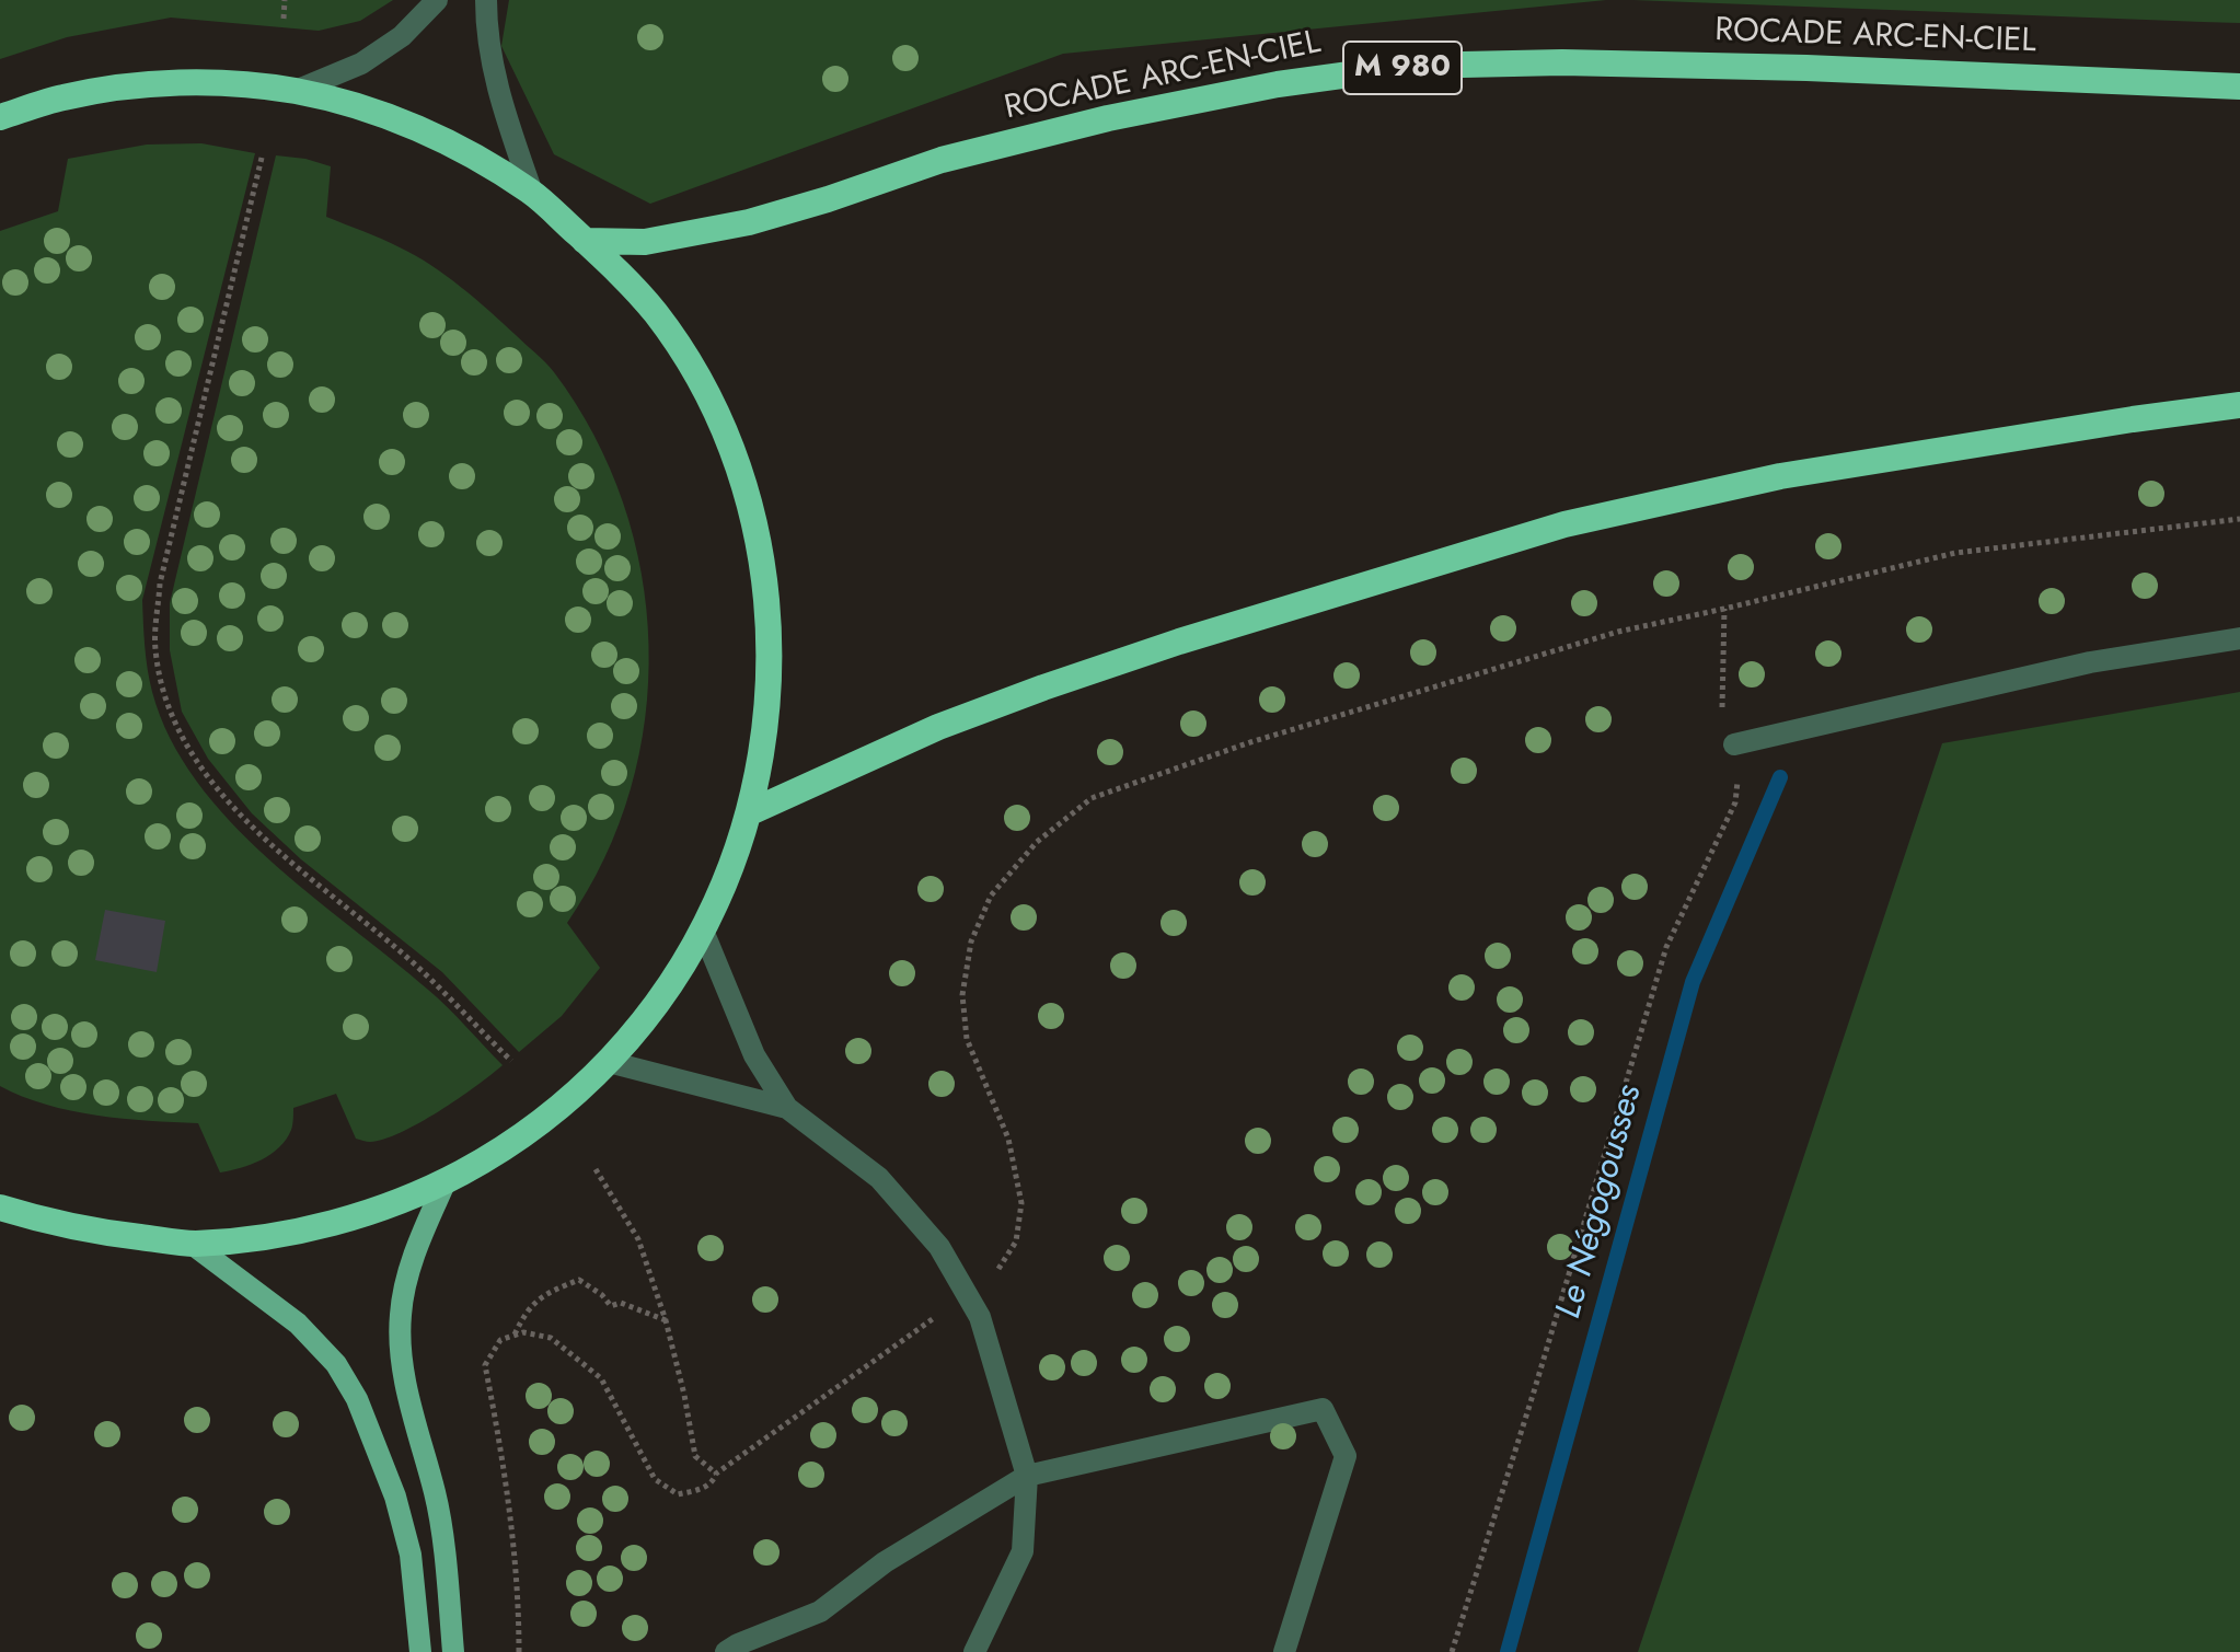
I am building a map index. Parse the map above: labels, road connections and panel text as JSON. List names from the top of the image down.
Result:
{
  "streets": {
    "highway": ["ROCADE ARC-EN-CIEL", "M 980"]
  },
  "water": ["Le Négogousses"]
}
